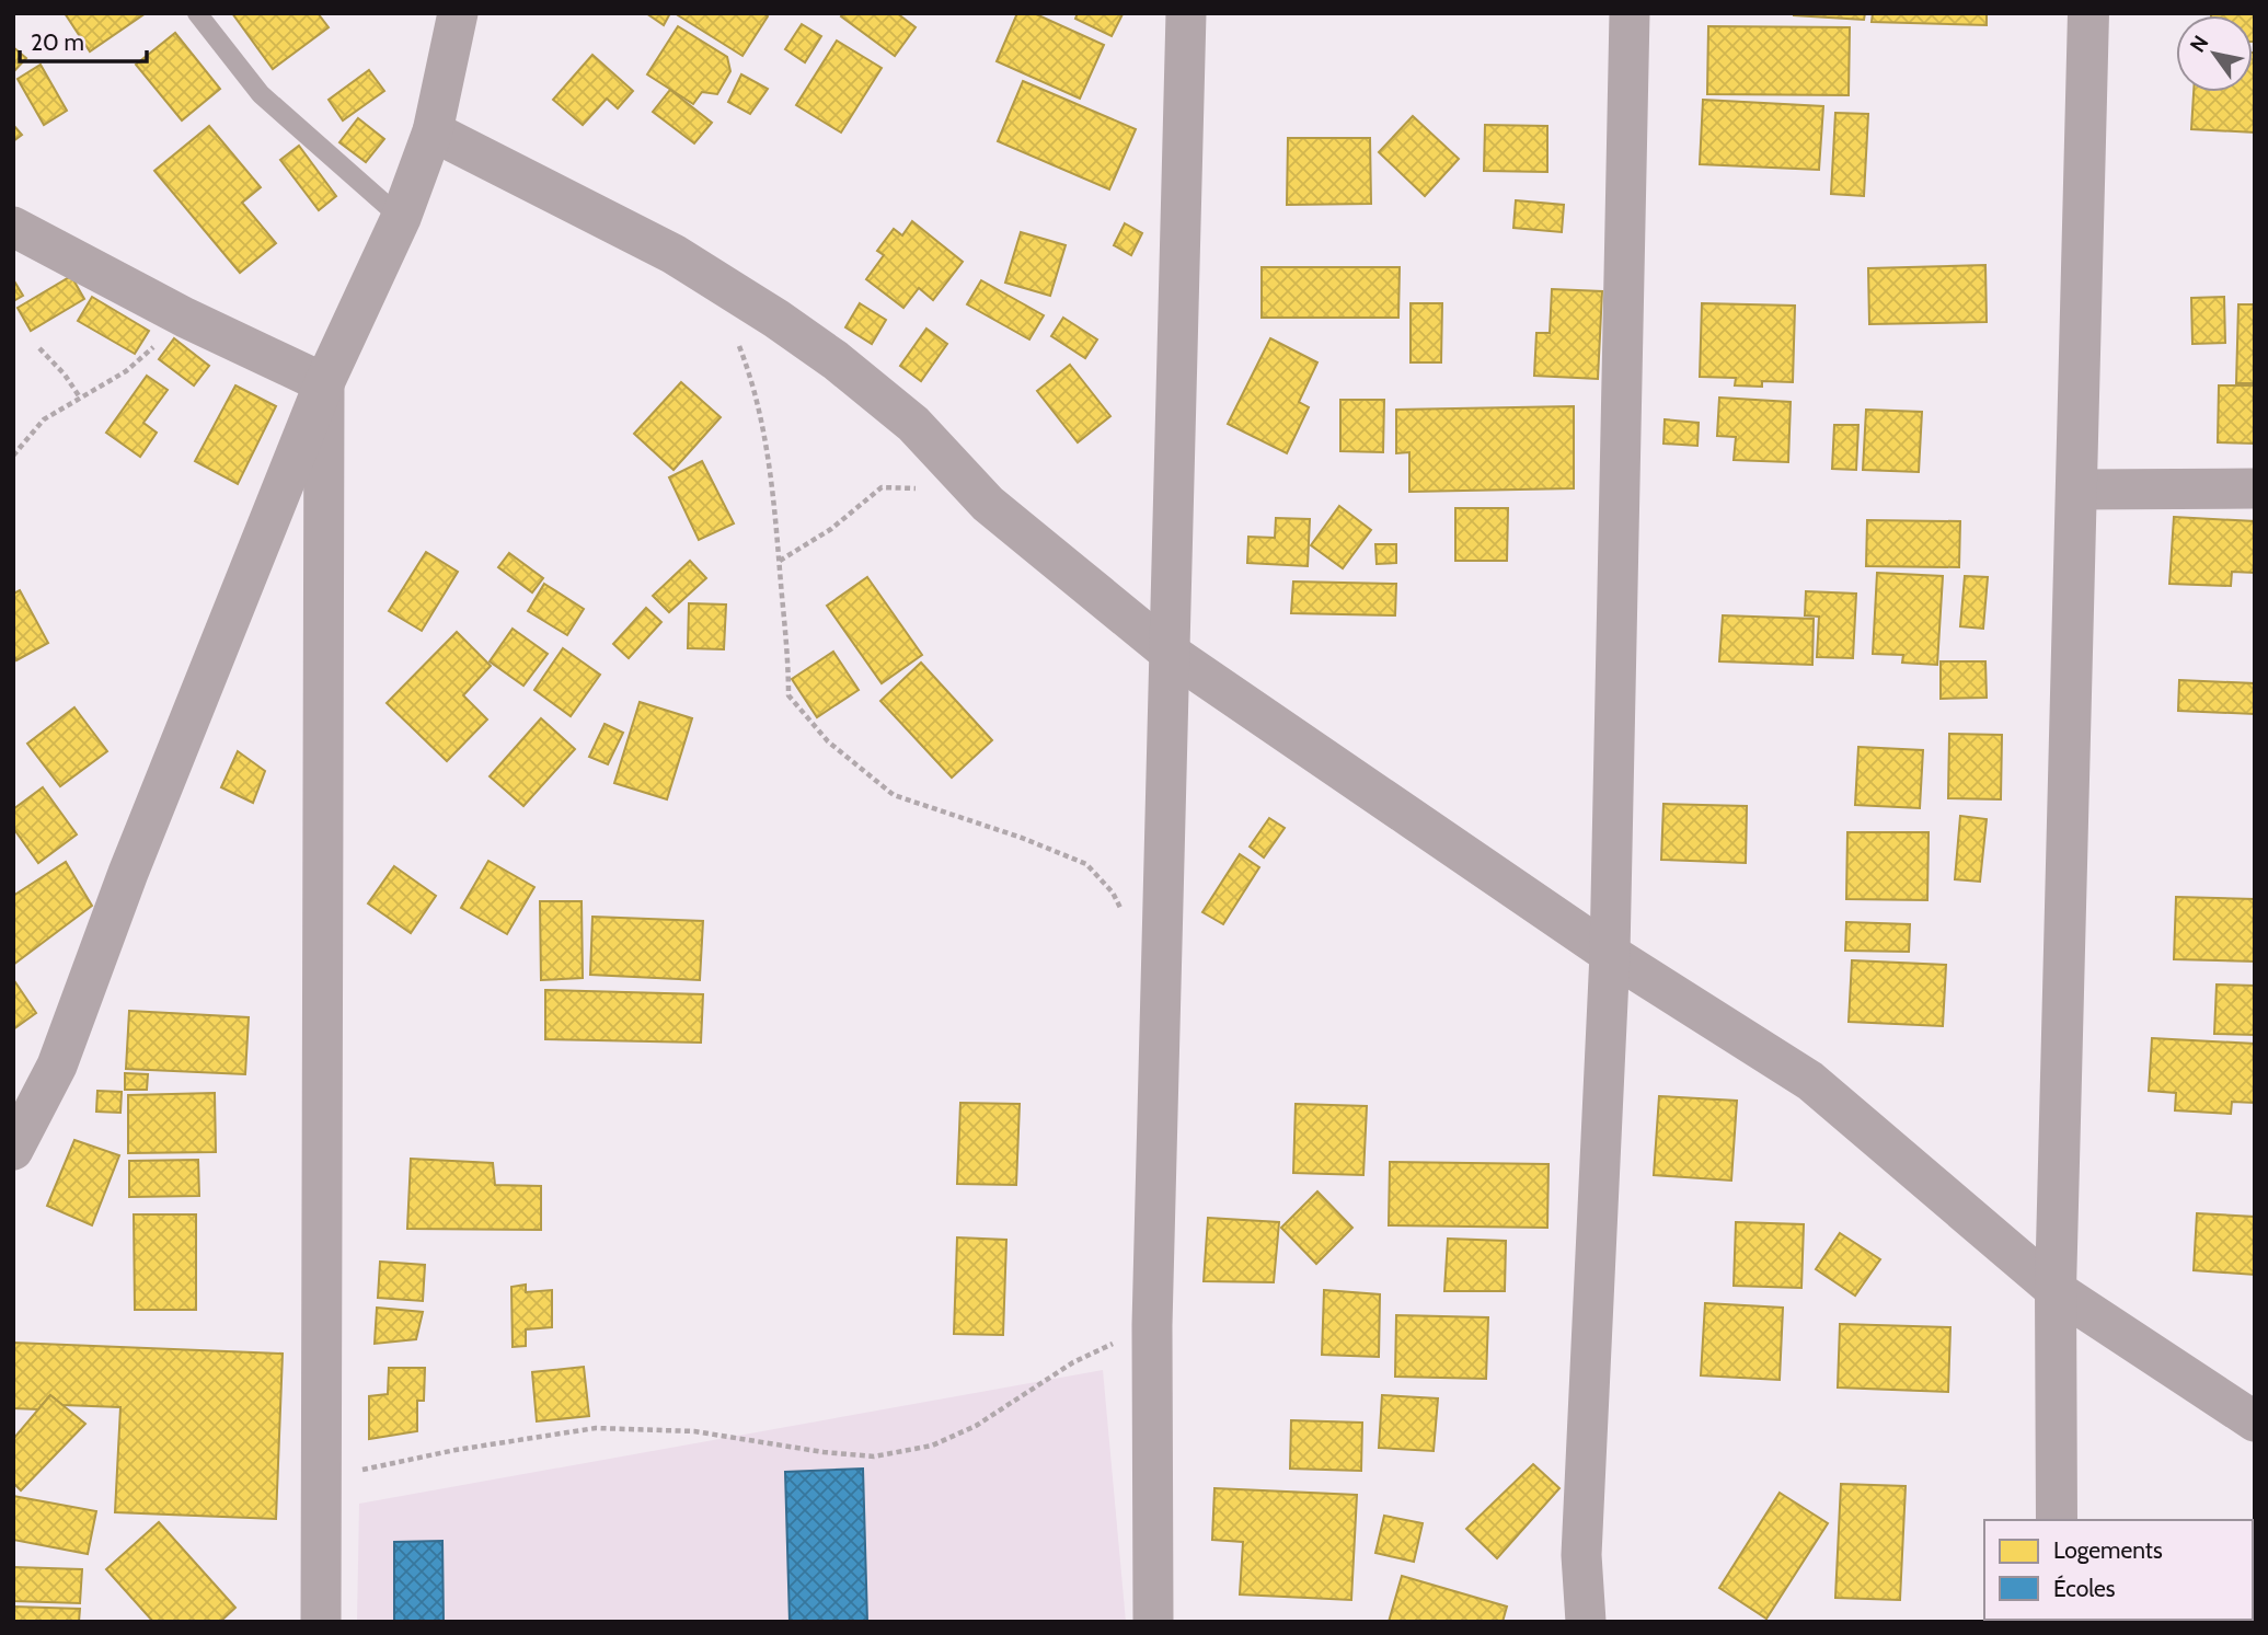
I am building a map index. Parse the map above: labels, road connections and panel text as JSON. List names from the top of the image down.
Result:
{
  "legend": ["Logements", "Écoles"],
  "scale_bar": "20 m",
  "north": "top left"
}
